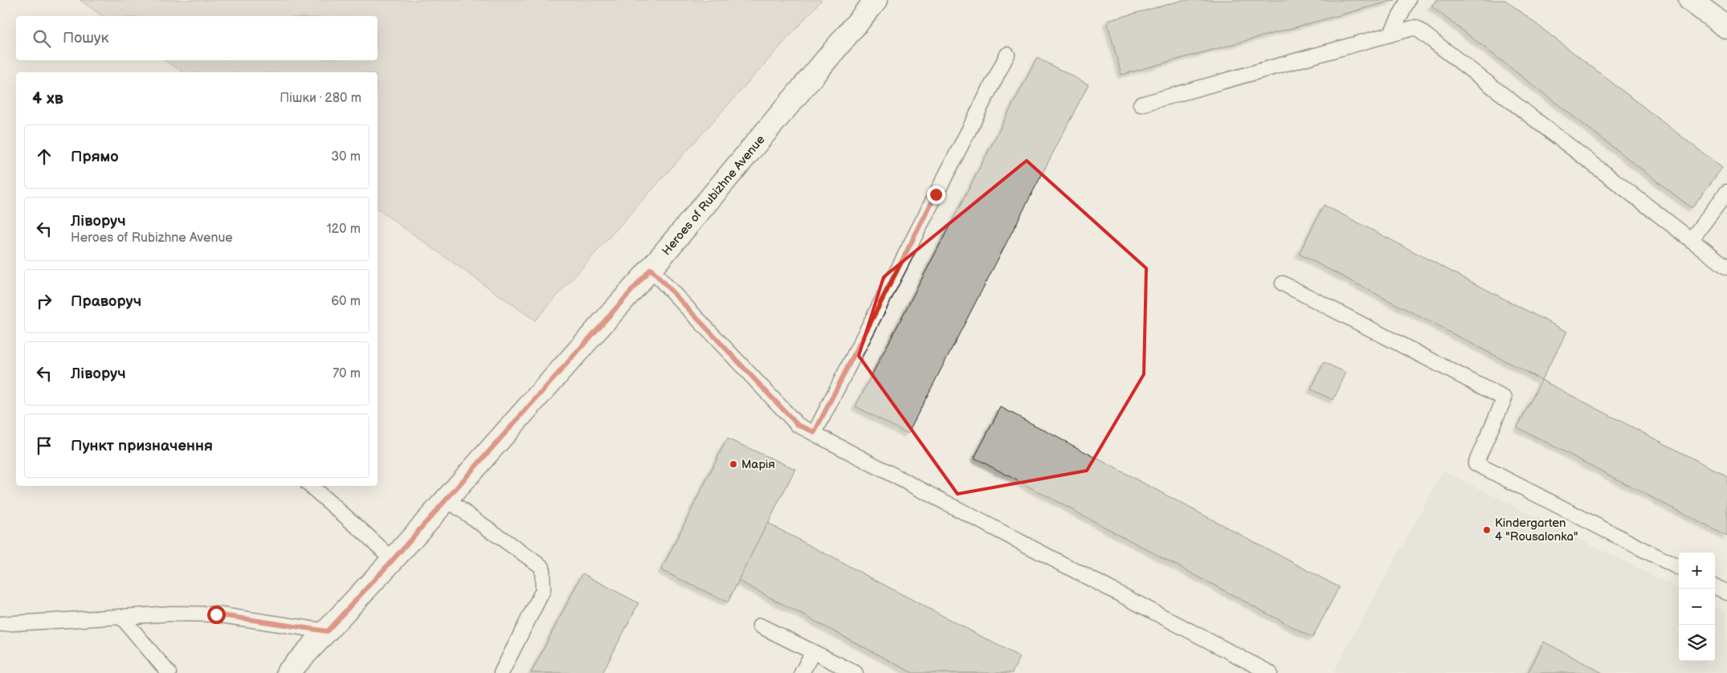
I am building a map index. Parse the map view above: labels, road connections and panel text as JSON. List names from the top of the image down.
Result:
{
  "streets": {
    "street": ["Heroes of Rubizhne Avenue"]
  },
  "places": ["Марія", "Kindergarten 4 \"Rousalonka\""],
  "page": {
    "search": "Пошук",
    "heading": ["4 хв", "Пішки · 280 m"],
    "list": [
      ["Прямо", "30 m"],
      ["Ліворуч", "Heroes of Rubizhne Avenue", "120 m"],
      ["Праворуч", "60 m"],
      ["Ліворуч", "70 m"],
      "Пункт призначення"
    ],
    "map_buttons": ["+", "−"]
  }
}
